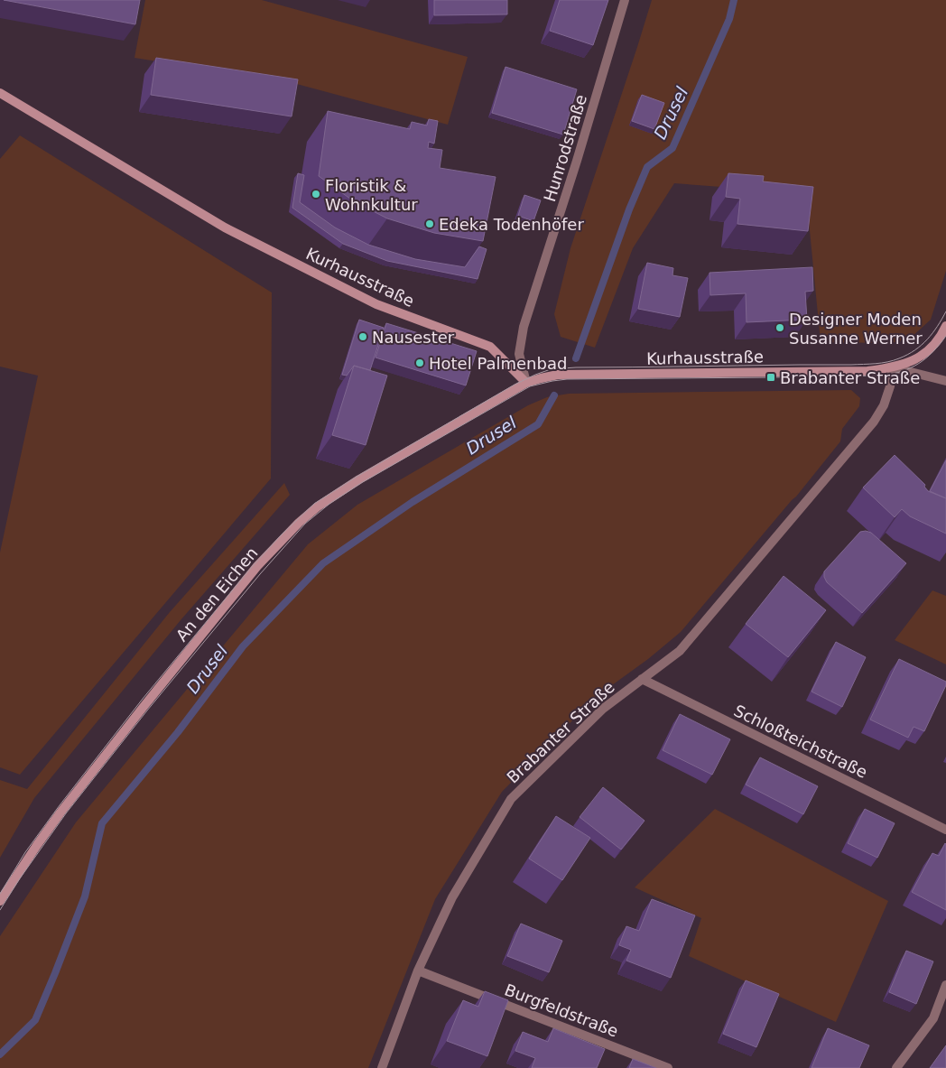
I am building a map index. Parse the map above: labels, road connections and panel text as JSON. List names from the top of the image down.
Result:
{
  "streets": {
    "street": [
      "Hunrodstraße",
      "Kurhausstraße",
      "An den Eichen",
      "Brabanter Straße",
      "Schloßteichstraße",
      "Burgfeldstraße"
    ]
  },
  "crossings": [
    ["Hunrodstraße", "Kurhausstraße"],
    ["Hunrodstraße", "An den Eichen"],
    ["Kurhausstraße", "An den Eichen"],
    ["Kurhausstraße", "Brabanter Straße"],
    ["Brabanter Straße", "Schloßteichstraße"],
    ["Brabanter Straße", "Burgfeldstraße"]
  ],
  "water": ["Drusel"],
  "places": {
    "other": [
      "Floristik & Wohnkultur",
      "Edeka Todenhöfer",
      "Designer Moden Susanne Werner",
      "Nausester",
      "Hotel Palmenbad"
    ],
    "transit": ["Brabanter Straße"]
  }
}
